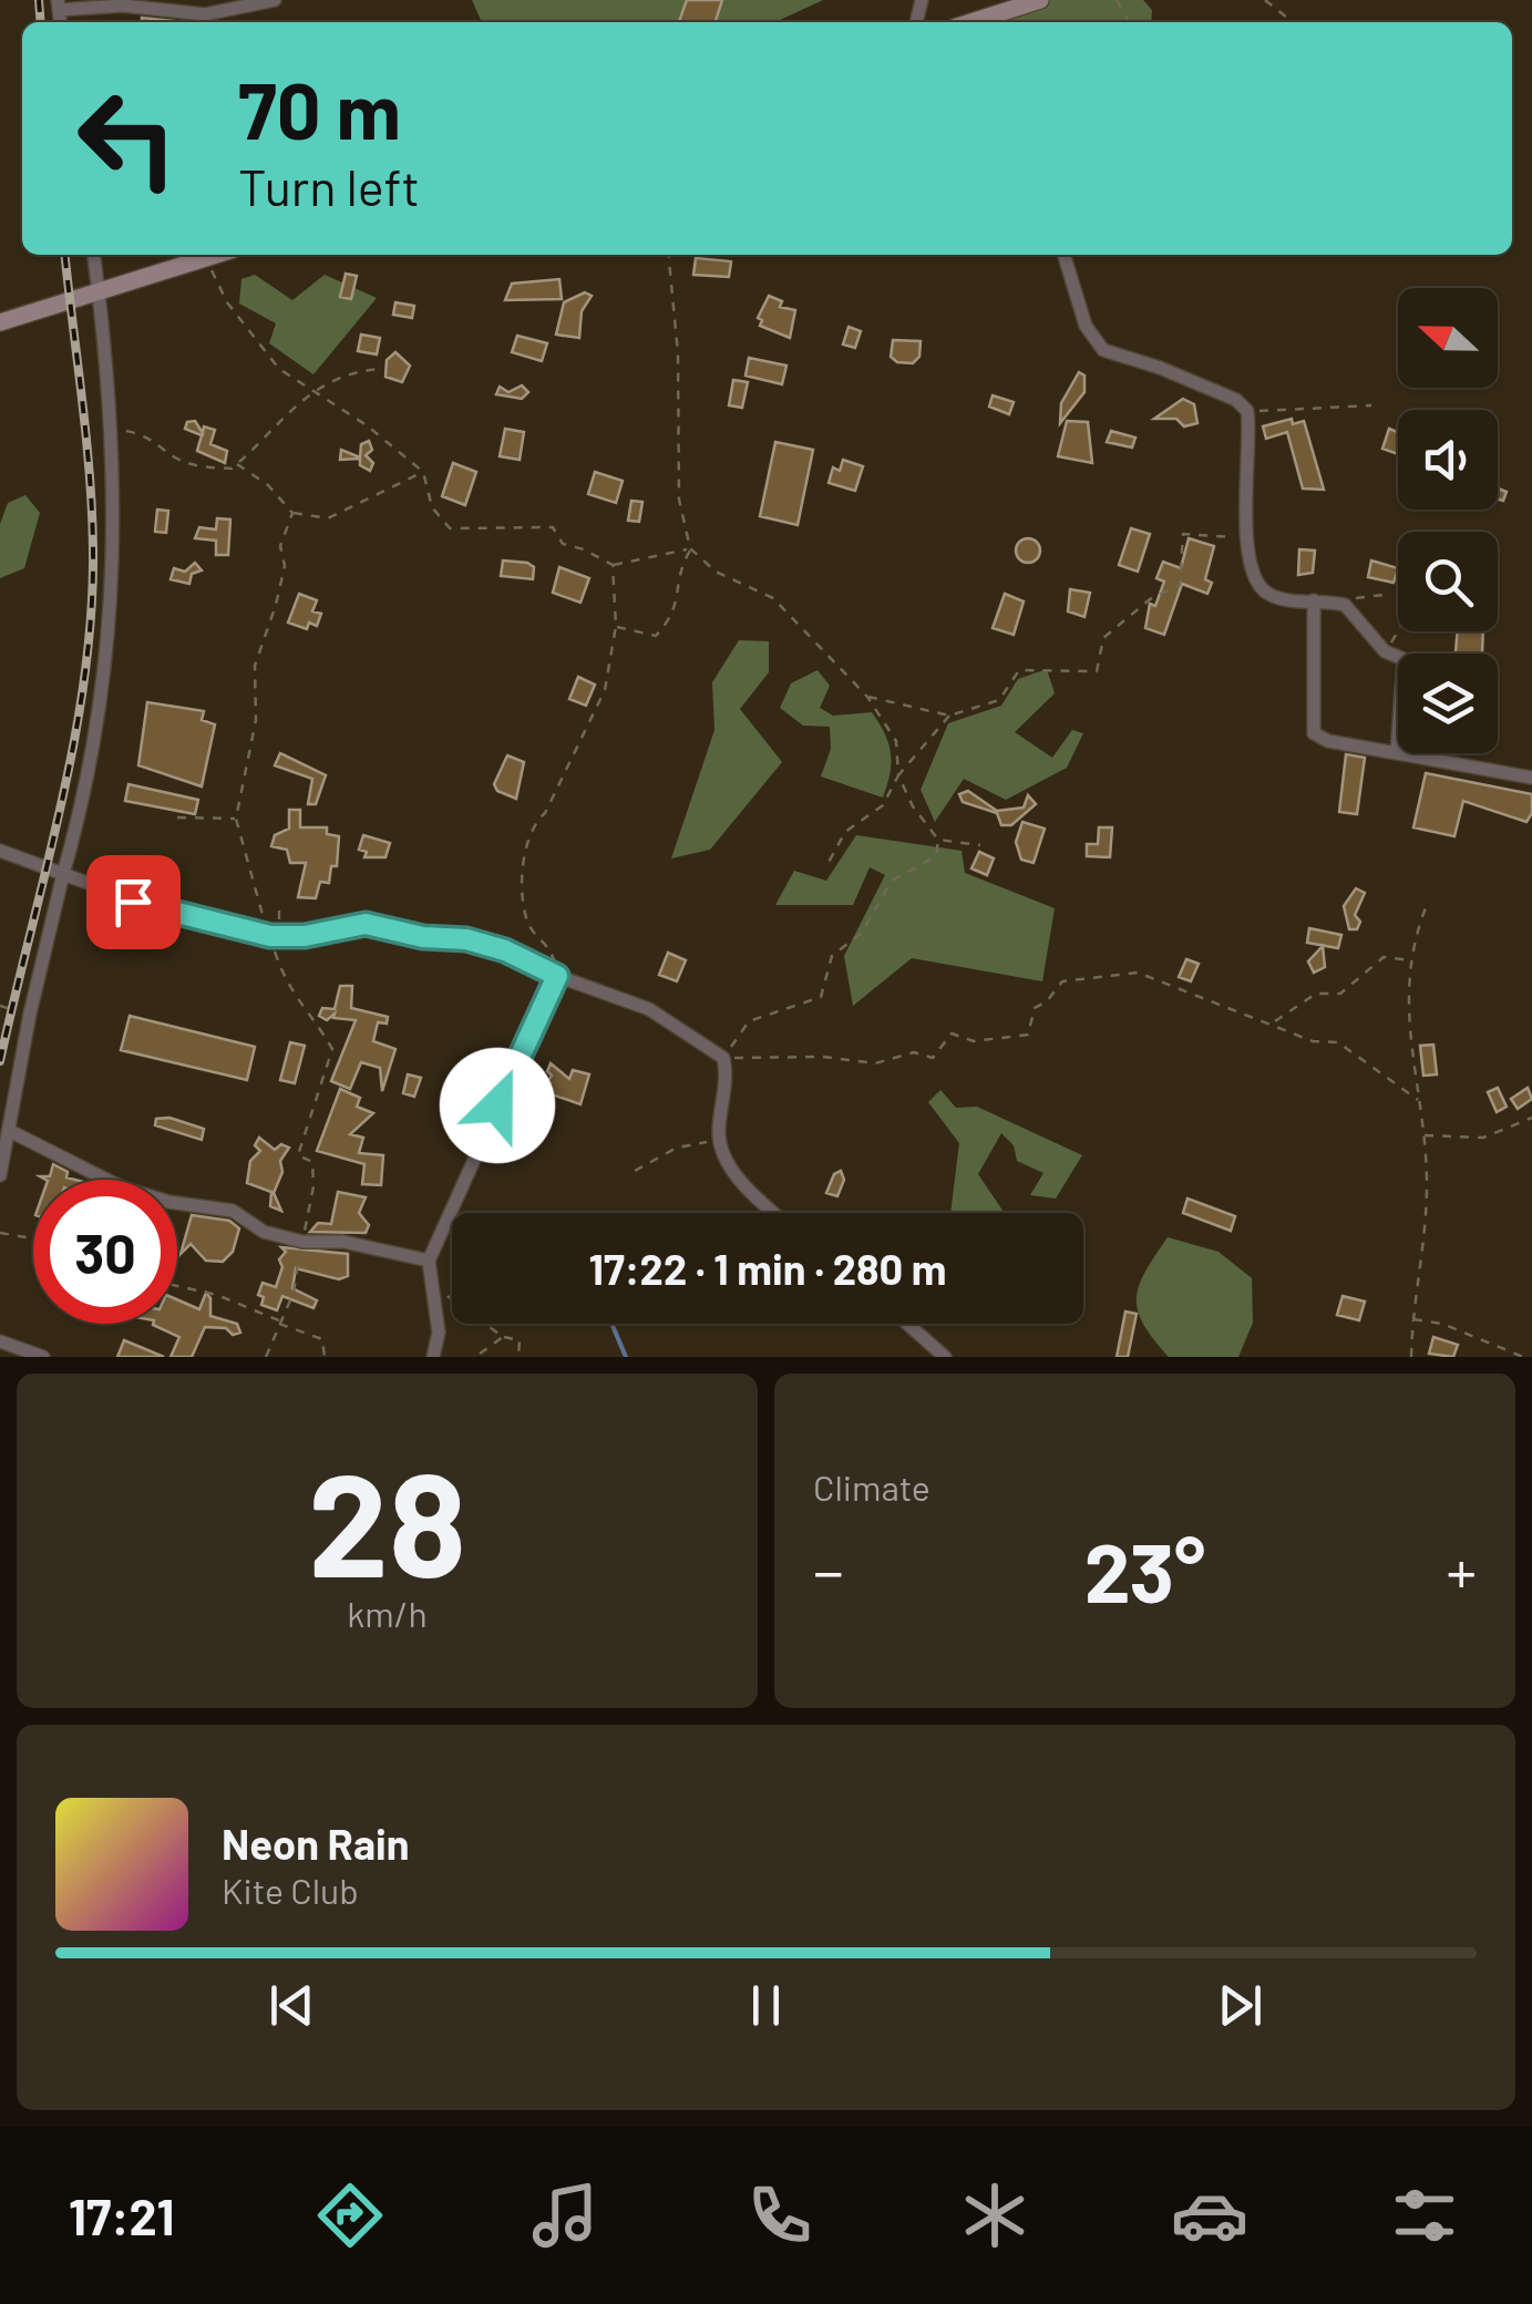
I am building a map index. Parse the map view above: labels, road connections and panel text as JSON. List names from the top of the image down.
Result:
{
  "north": "left",
  "page": {
    "turn": ["70 m", "Turn left"],
    "limit": "30",
    "trip": "17:22 · 1 min · 280 m",
    "tile": [
      ["28", "km/h"],
      "Climate"
    ],
    "heat": ["−", "23°", "+"],
    "song": ["Neon Rain", "Kite Club"],
    "tabs": "17:21"
  }
}
